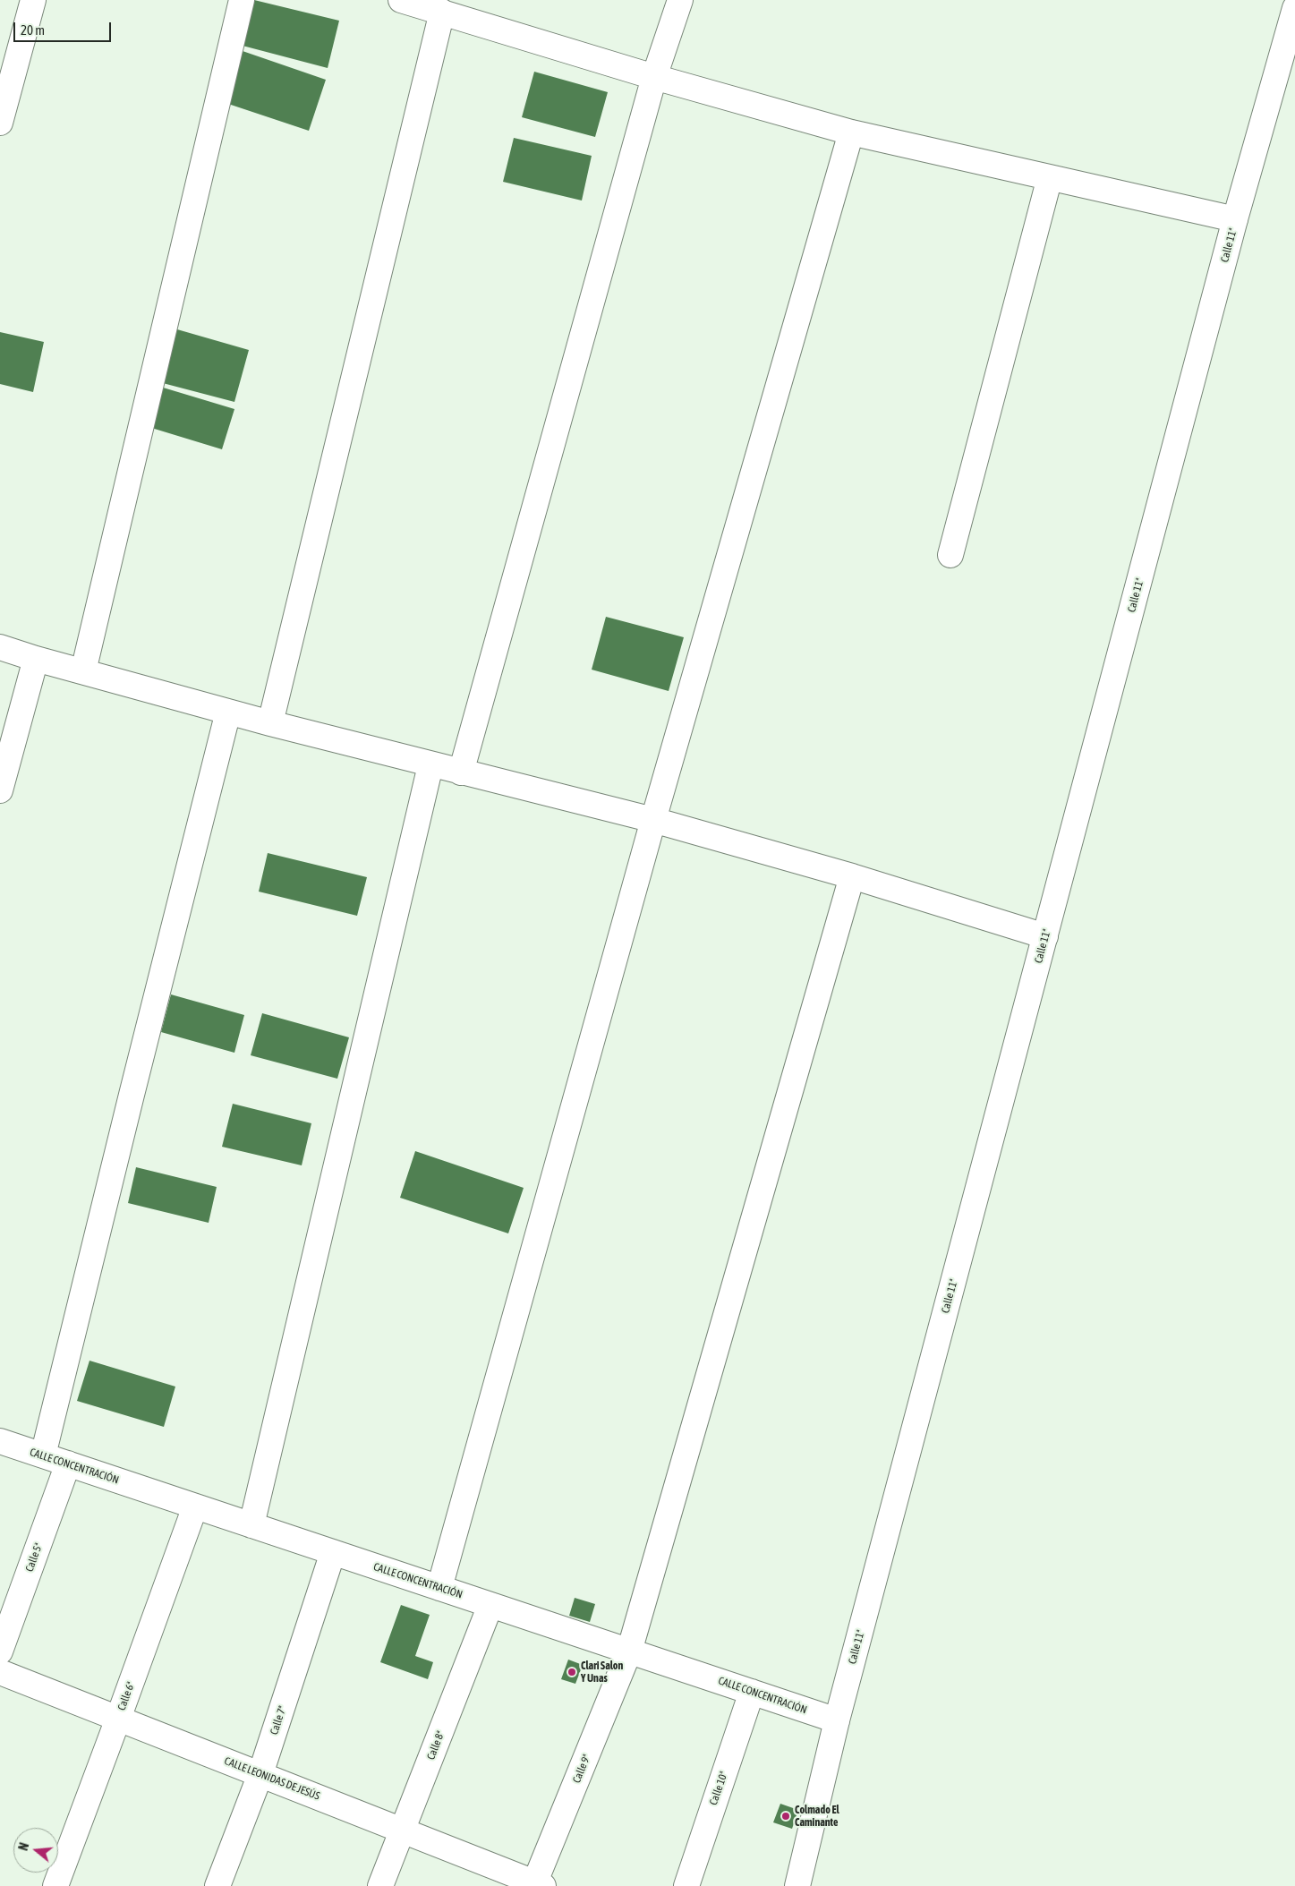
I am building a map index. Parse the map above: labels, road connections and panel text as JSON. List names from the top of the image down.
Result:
{
  "streets": {
    "street": [
      "Calle 11ª",
      "CALLE CONCENTRACIÓN",
      "Calle 5ª",
      "Calle 6ª",
      "Calle 7ª",
      "Calle 8ª",
      "Calle 9ª",
      "CALLE LEONIDAS DE JESÚS",
      "Calle 10ª"
    ]
  },
  "crossings": [
    ["Calle 11ª", "CALLE CONCENTRACIÓN"],
    ["CALLE CONCENTRACIÓN", "Calle 5ª"],
    ["CALLE CONCENTRACIÓN", "Calle 6ª"],
    ["CALLE CONCENTRACIÓN", "Calle 7ª"],
    ["CALLE CONCENTRACIÓN", "Calle 8ª"],
    ["CALLE CONCENTRACIÓN", "Calle 9ª"],
    ["CALLE CONCENTRACIÓN", "Calle 10ª"],
    ["Calle 6ª", "CALLE LEONIDAS DE JESÚS"],
    ["Calle 7ª", "CALLE LEONIDAS DE JESÚS"],
    ["Calle 8ª", "CALLE LEONIDAS DE JESÚS"],
    ["Calle 9ª", "CALLE LEONIDAS DE JESÚS"]
  ],
  "places": ["Clari Salon Y Unas", "Colmado El Caminante"],
  "scale_bar": "20 m",
  "north": "left"
}
